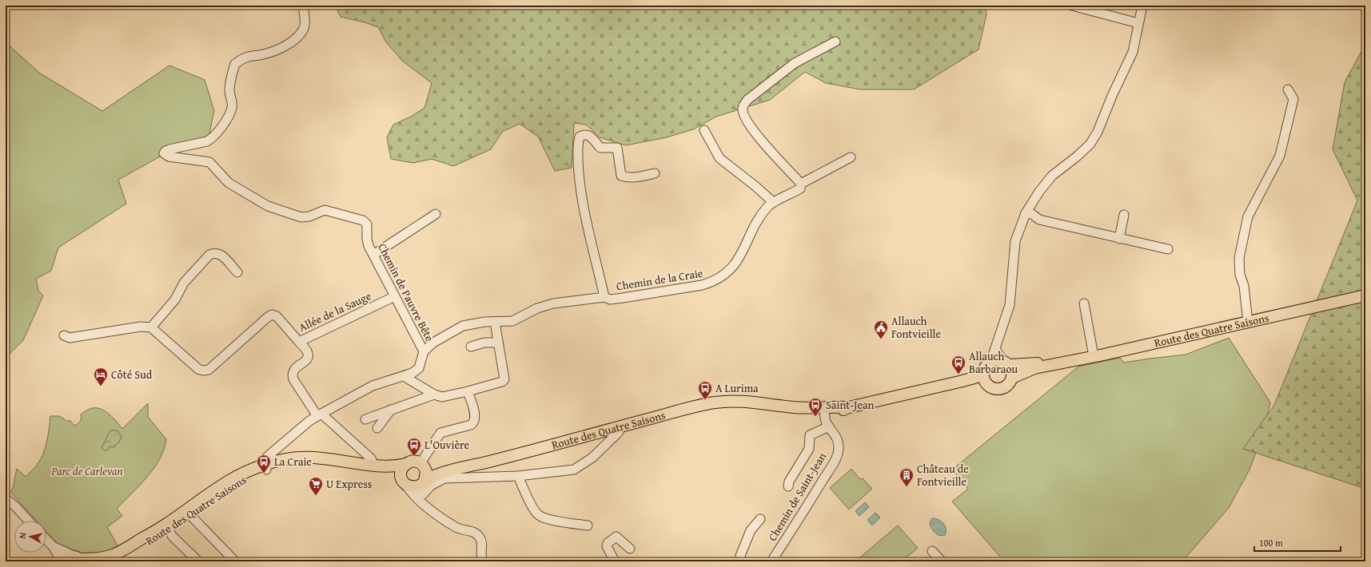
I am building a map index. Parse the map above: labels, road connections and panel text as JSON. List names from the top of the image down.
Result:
{
  "streets": {
    "main road": ["Route des Quatre Saisons"],
    "street": [
      "Chemin de la Craie",
      "Chemin de Pauvre Bête",
      "Allée de la Sauge",
      "Chemin de Saint-Jean"
    ]
  },
  "crossings": [
    ["Chemin de la Craie", "Chemin de Pauvre Bête"],
    ["Chemin de Pauvre Bête", "Allée de la Sauge"],
    ["Route des Quatre Saisons", "Chemin de Saint-Jean"]
  ],
  "parks": ["Parc de Carlevan"],
  "places": {
    "public building": ["Allauch Fontvieille"],
    "bus stop": [
      "Allauch Barbaraou",
      "A Lurima",
      "Saint-Jean",
      "L'Ouvière",
      "La Craie"
    ],
    "hotel": ["Côté Sud"],
    "building": ["Château de Fontvieille"],
    "supermarket": ["U Express"]
  },
  "scale_bar": "100 m",
  "north": "left"
}
